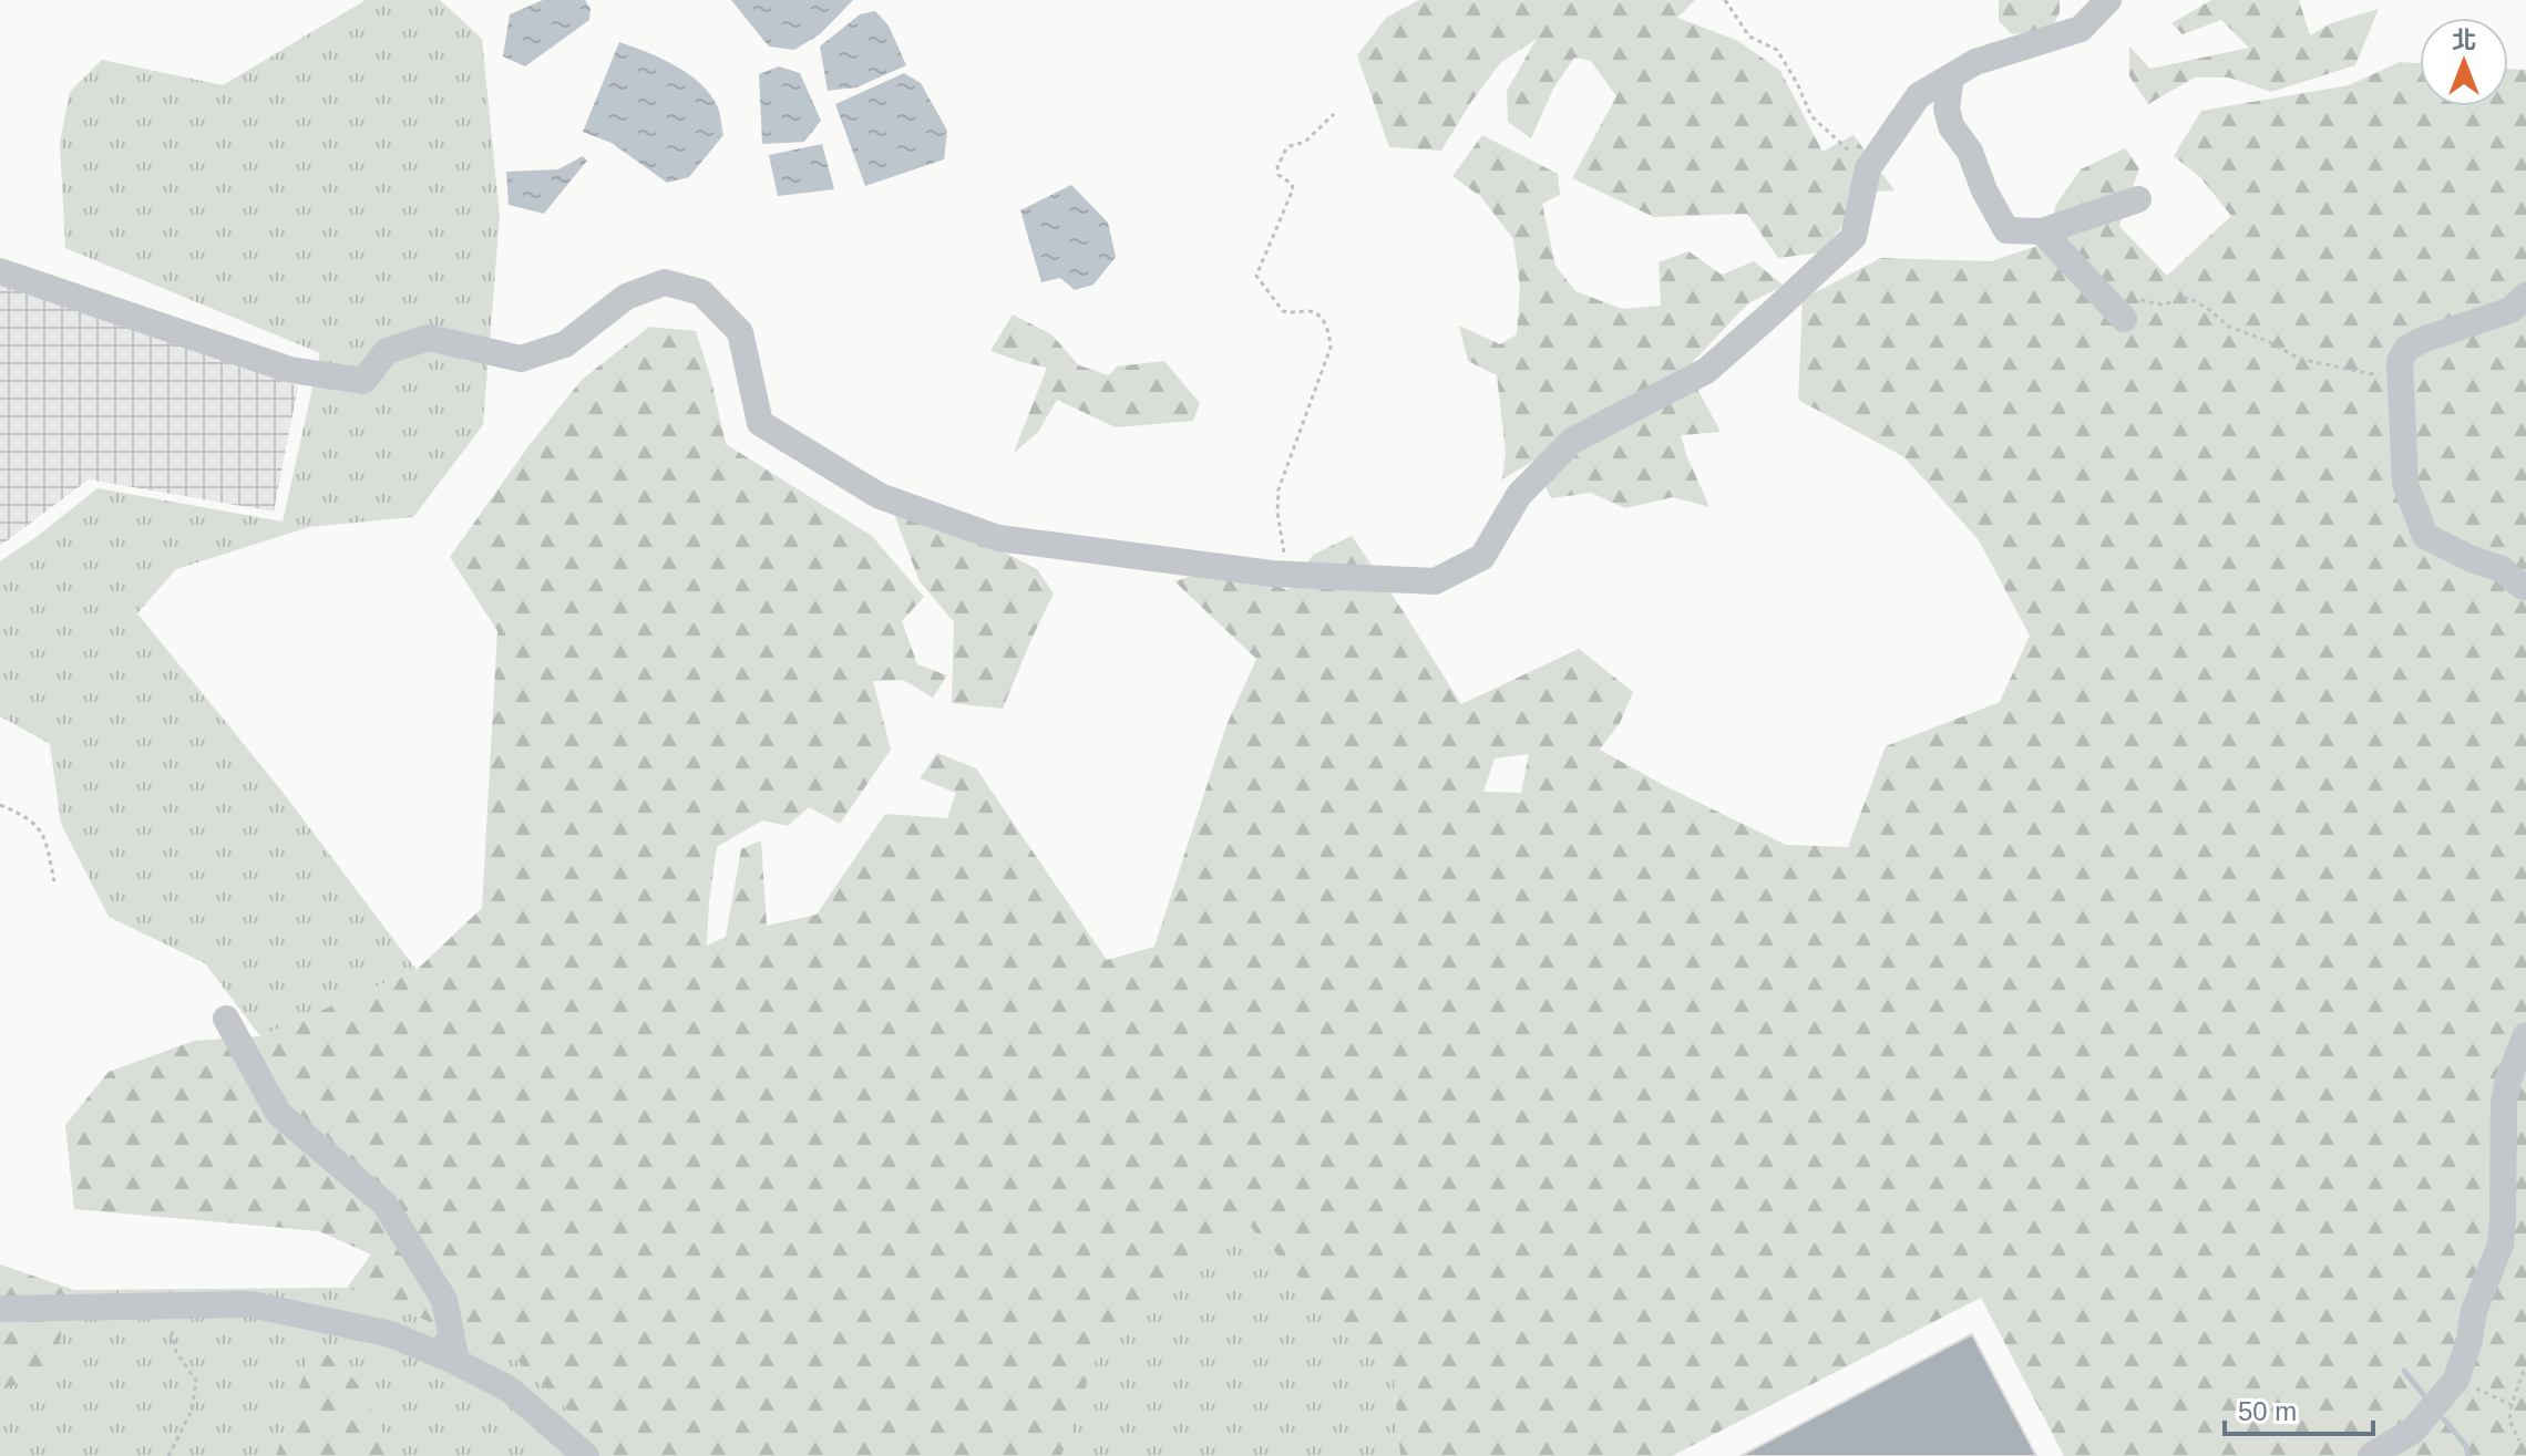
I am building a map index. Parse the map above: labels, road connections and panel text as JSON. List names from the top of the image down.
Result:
{
  "scale_bar": "50 m",
  "north": "top"
}
